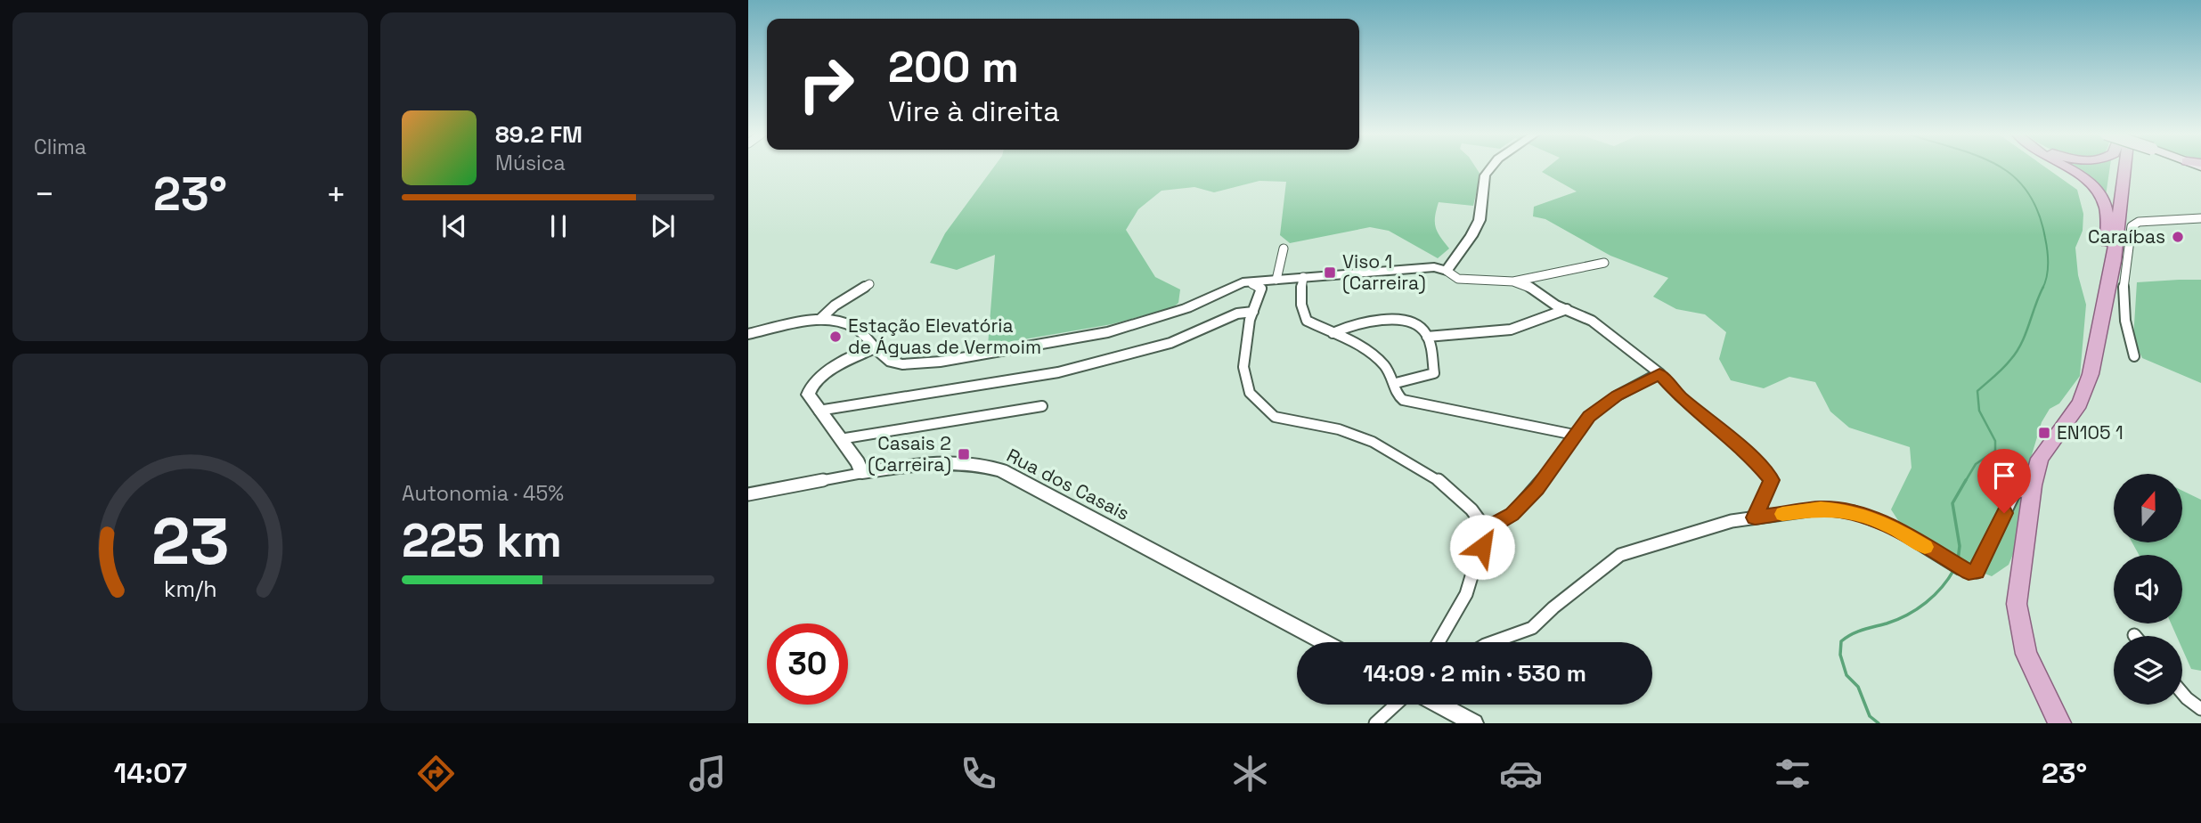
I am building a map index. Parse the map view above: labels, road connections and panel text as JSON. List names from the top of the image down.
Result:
{
  "streets": {
    "street": ["Rua dos Casais"]
  },
  "places": {
    "other": ["Caraíbas", "Estação Elevatória de Águas de Vermoim"],
    "transit": ["Viso 1 (Carreira)", "EN105 1", "Casais 2 (Carreira)"]
  },
  "north": "top",
  "page": {
    "tile": [
      "Clima",
      ["Autonomia · 45%", "225 km"]
    ],
    "turn": ["200 m", "Vire à direita"],
    "song": ["89.2 FM", "Música"],
    "heat": ["−", "23°", "+"],
    "limit": "30",
    "trip": "14:09 · 2 min · 530 m",
    "tabs": ["14:07", "23°"],
    "gauge": ["23", "km/h"]
  }
}
